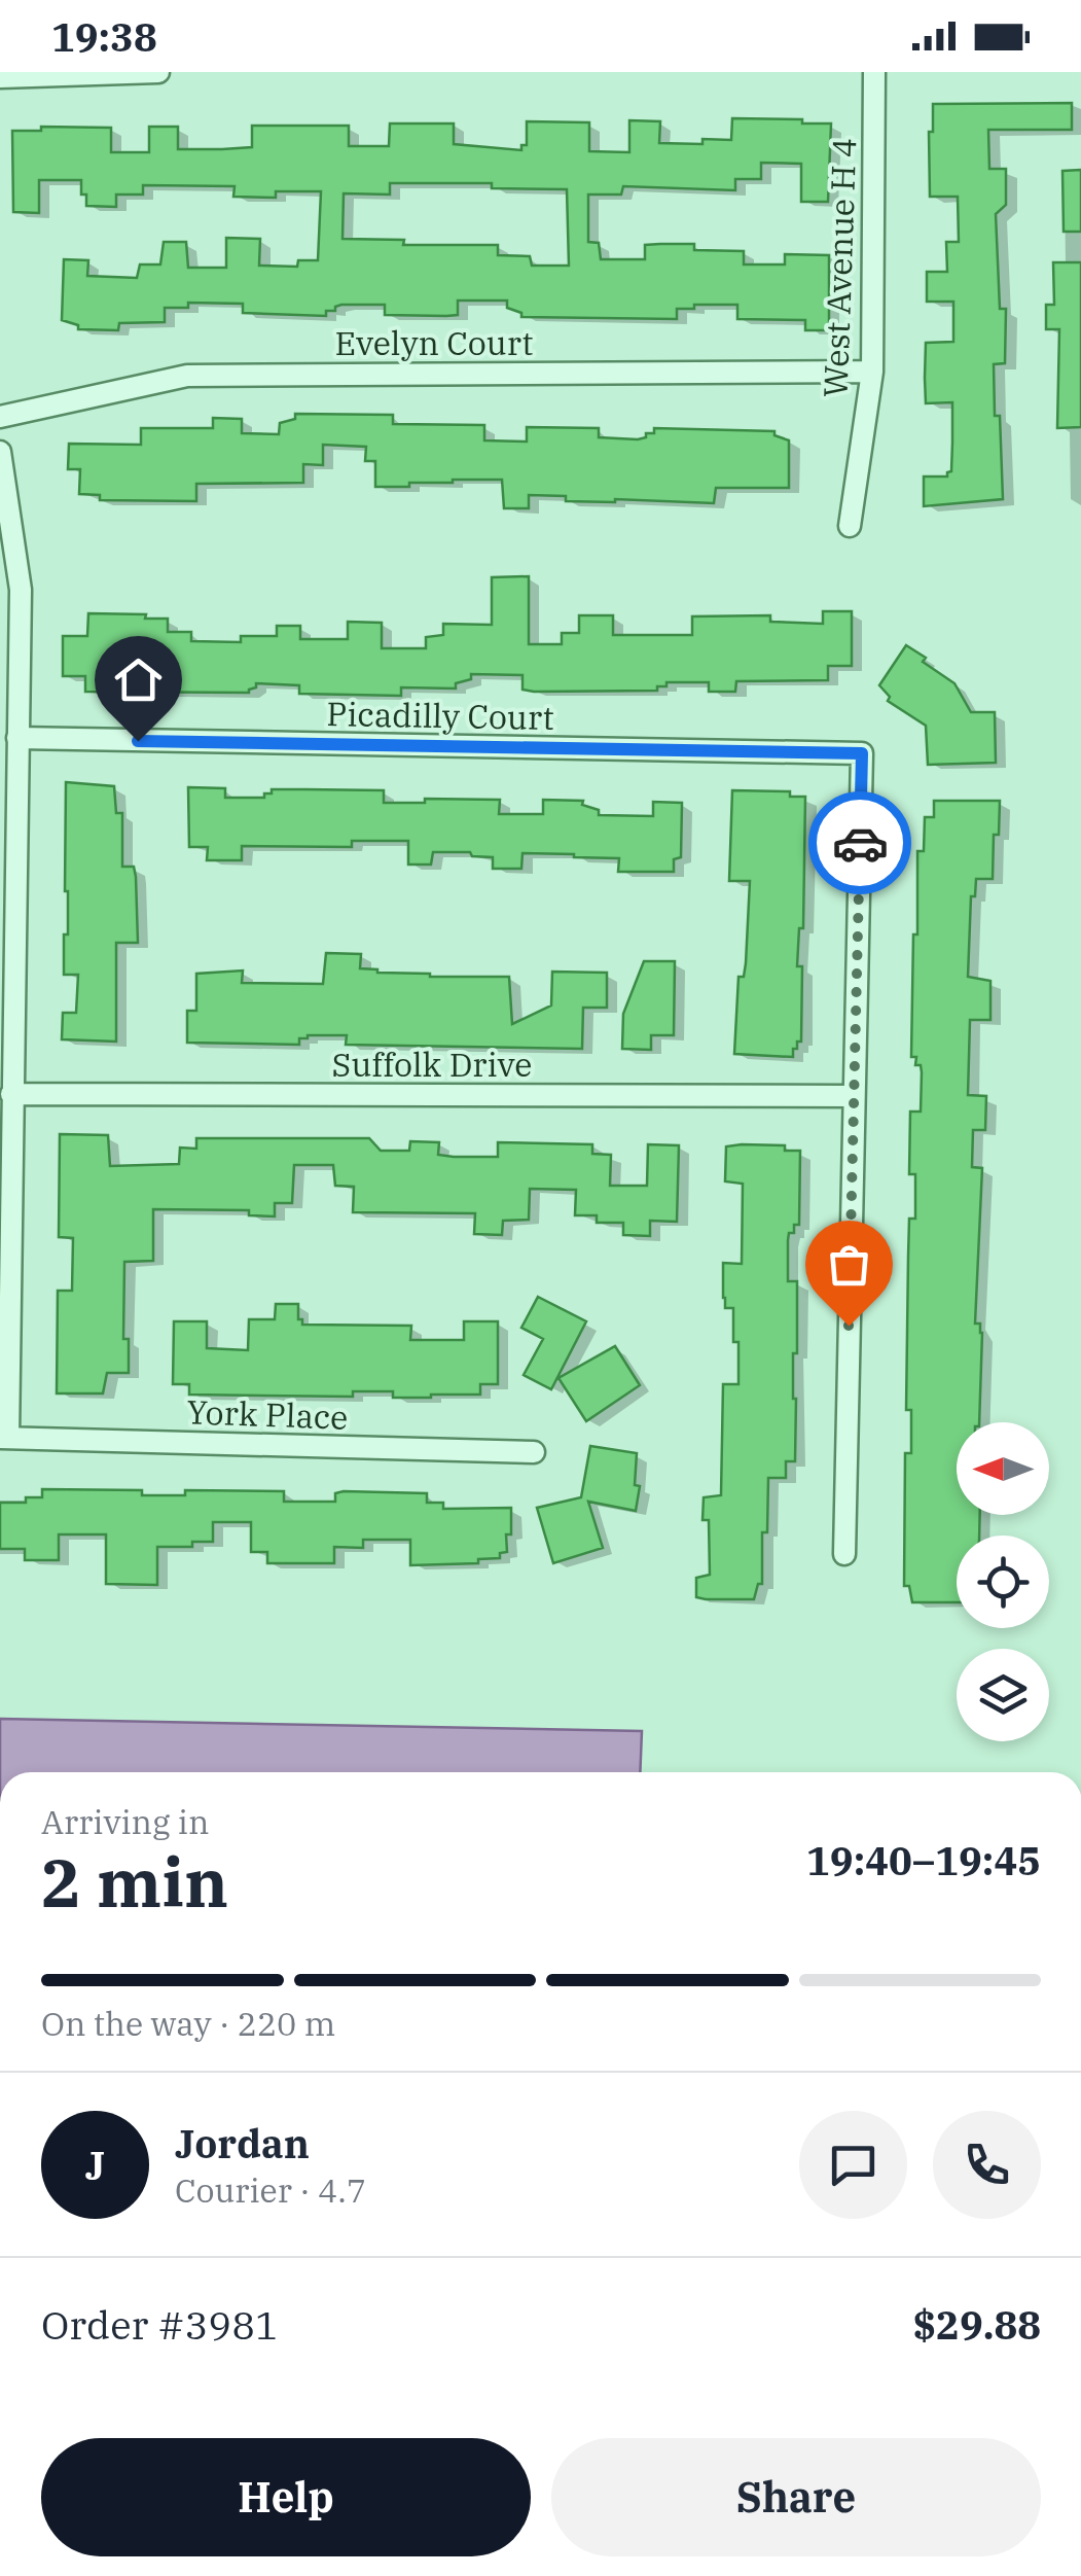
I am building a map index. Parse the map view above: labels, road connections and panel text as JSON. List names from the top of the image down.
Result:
{
  "streets": {
    "street": [
      "West Avenue H 4",
      "Evelyn Court",
      "Picadilly Court",
      "Suffolk Drive",
      "York Place"
    ]
  },
  "crossings": [
    ["West Avenue H 4", "Evelyn Court"],
    ["Picadilly Court", "Suffolk Drive"]
  ],
  "north": "left",
  "page": {
    "status": "19:38",
    "heading": ["2 min", "Arriving in", "19:40–19:45"],
    "panel": [
      "Jordan",
      "Courier · 4.7",
      "Order #3981",
      "$29.88"
    ],
    "bar": "On the way · 220 m",
    "round": "J",
    "buttons": ["Help", "Share"]
  }
}
